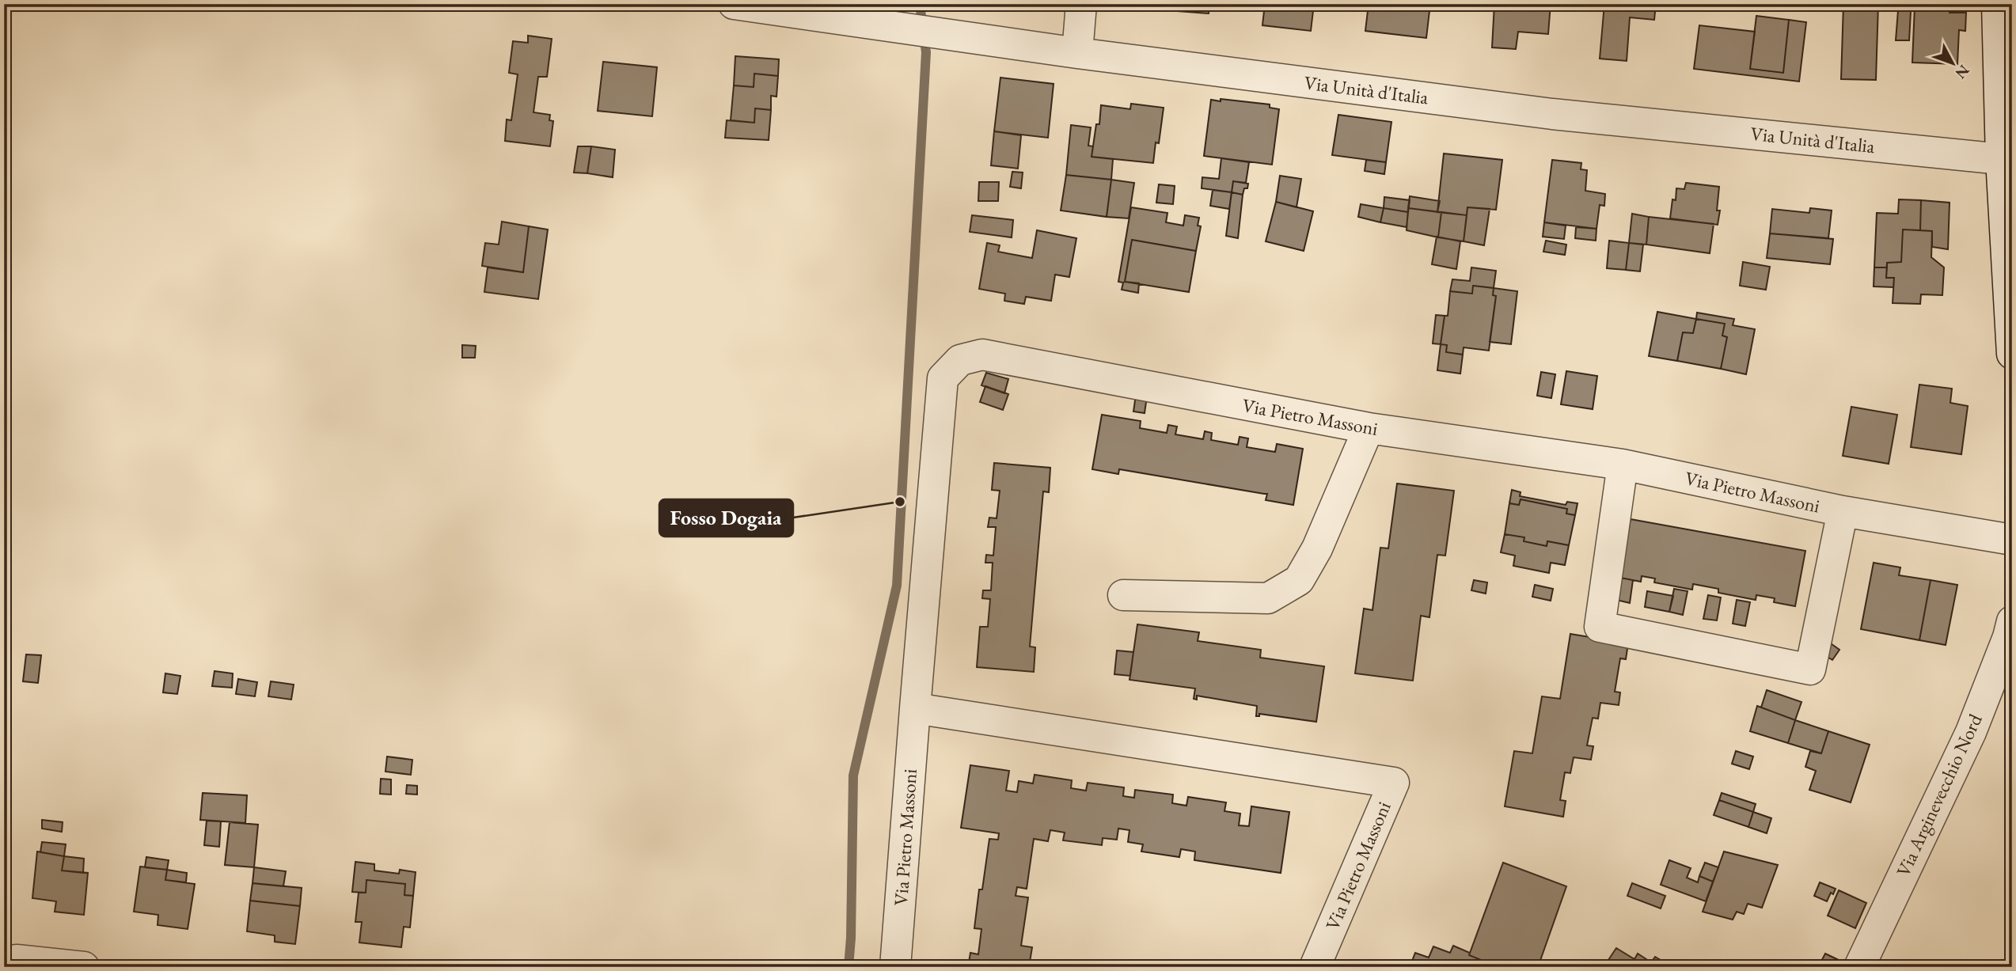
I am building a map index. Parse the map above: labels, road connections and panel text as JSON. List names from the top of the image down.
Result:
{
  "streets": {
    "street": ["Via Unità d'Italia", "Via Pietro Massoni", "Via Arginevecchio Nord"]
  },
  "places": ["Fosso Dogaia"],
  "north": "bottom right"
}
